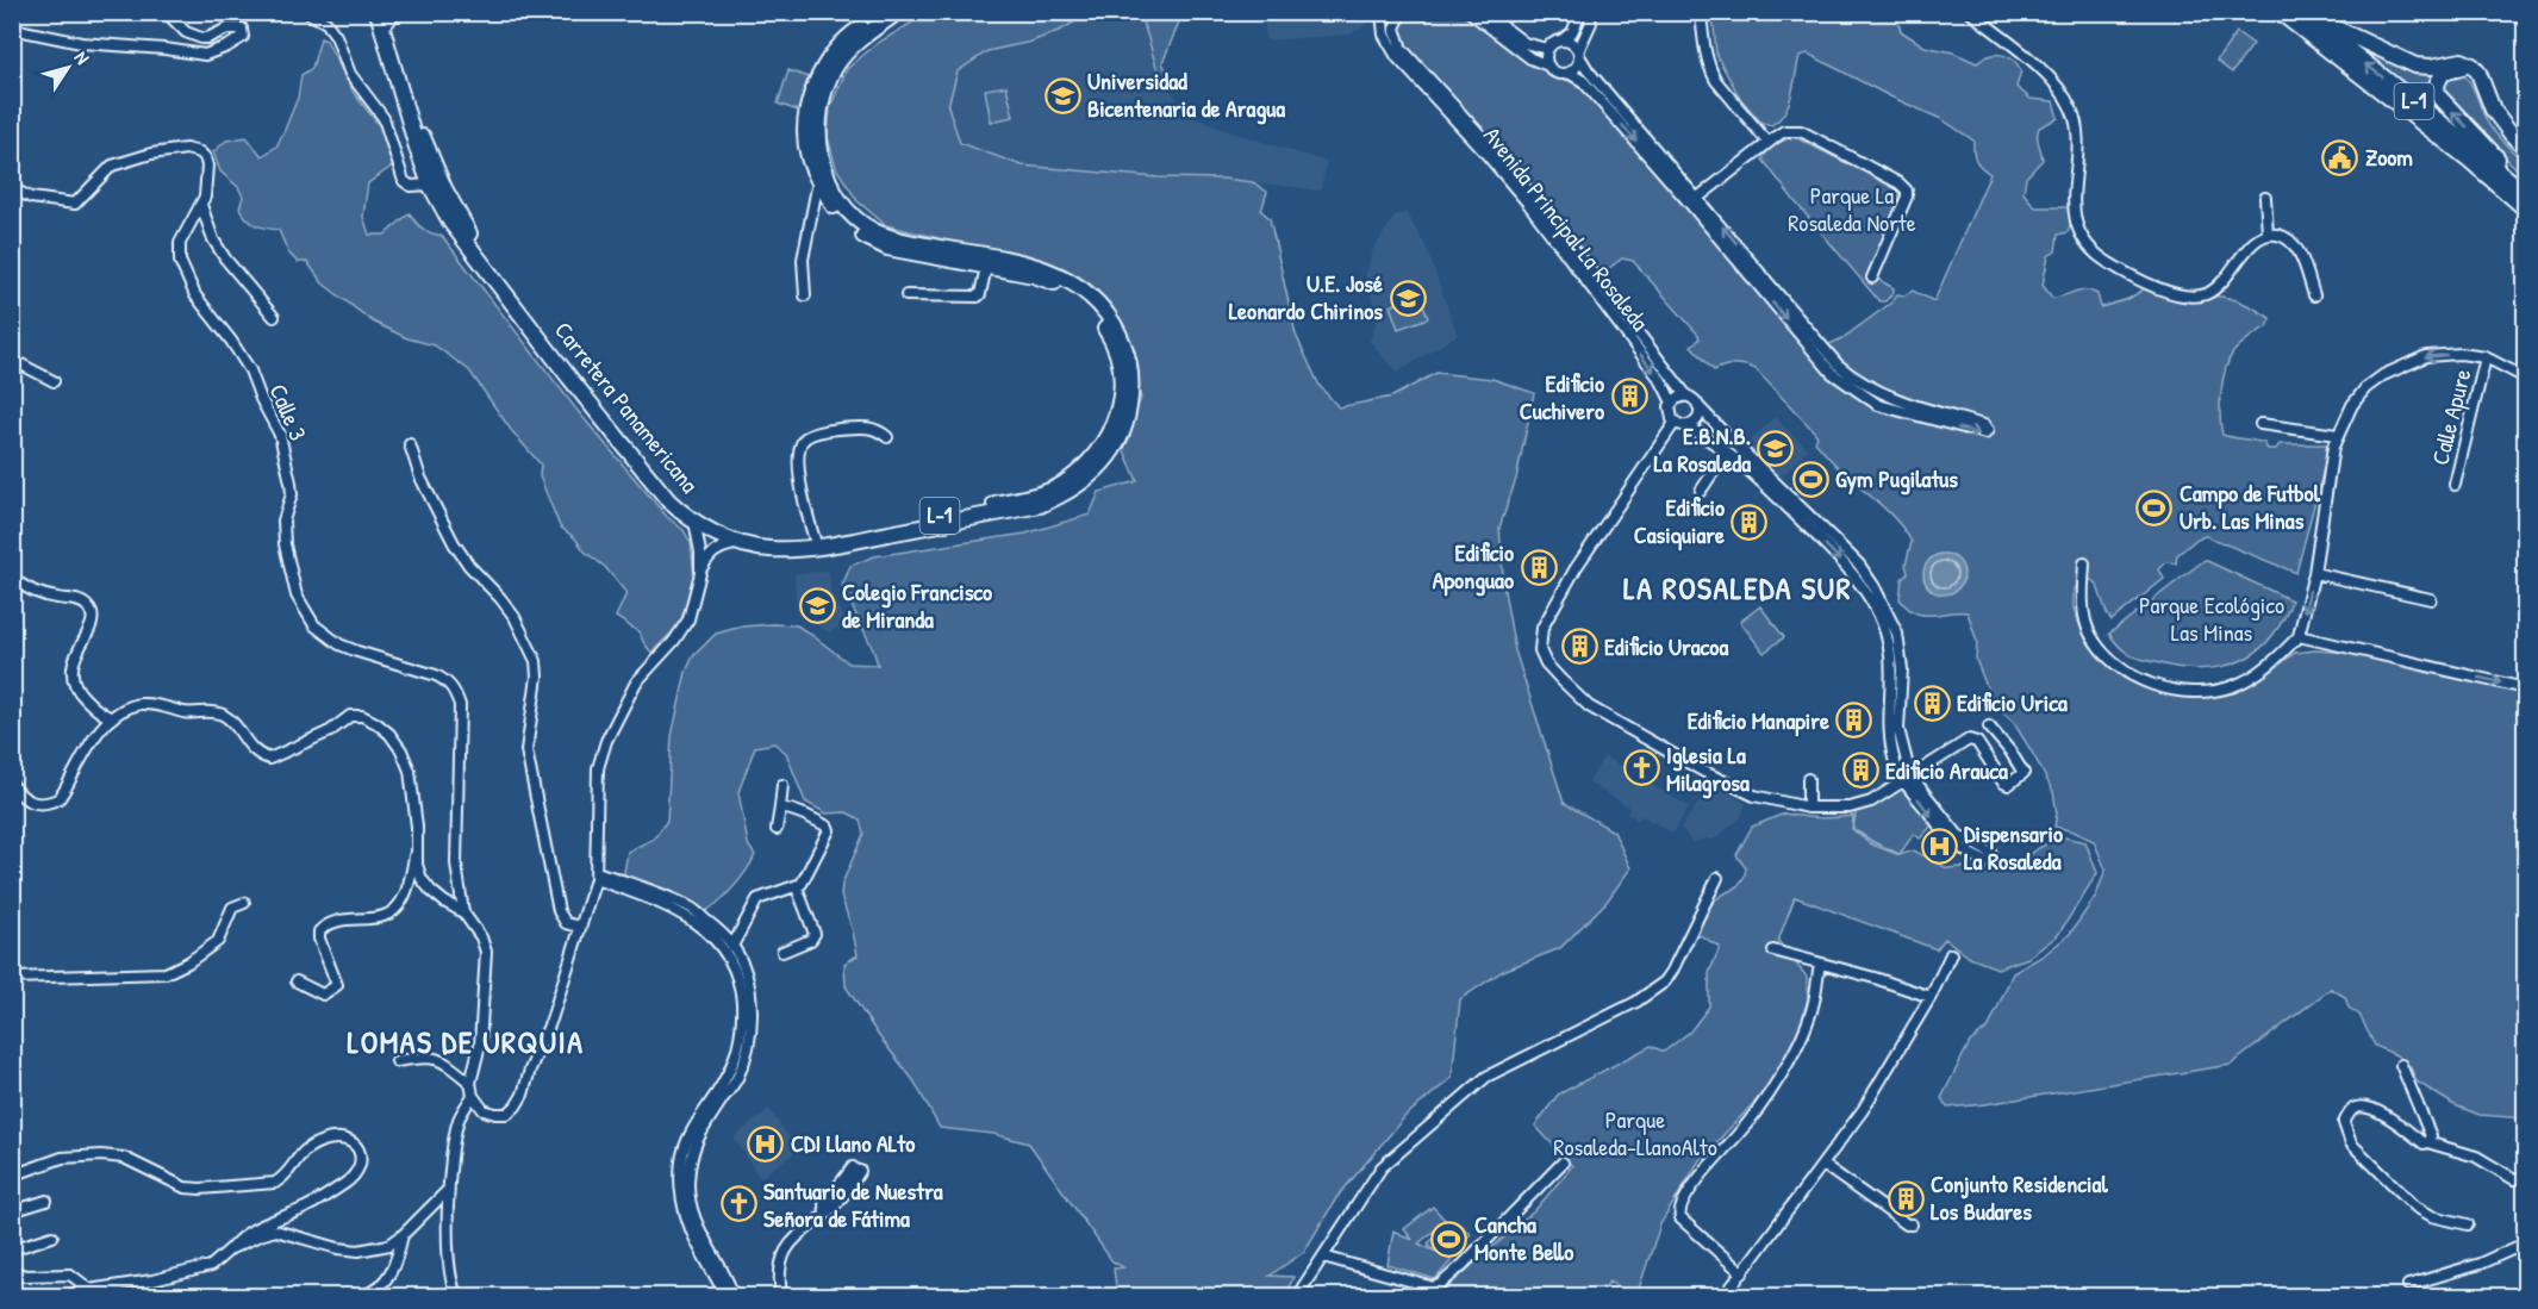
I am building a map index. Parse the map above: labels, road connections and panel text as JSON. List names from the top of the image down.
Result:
{
  "streets": {
    "main road": ["L-1", "Carretera Panamericana"],
    "street": ["Avenida Principal La Rosaleda", "Calle 3", "Calle Apure"]
  },
  "districts": ["LA ROSALEDA SUR", "LOMAS DE URQUIA"],
  "parks": ["Parque La Rosaleda Norte", "Parque Ecológico Las Minas", "Parque Rosaleda-LlanoAlto"],
  "places": {
    "school or university": [
      "Universidad Bicentenaria de Aragua",
      "U.E. José Leonardo Chirinos",
      "E.B.N.B. La Rosaleda",
      "Colegio Francisco de Miranda"
    ],
    "public building": ["Zoom"],
    "building": [
      "Edificio Cuchivero",
      "Edificio Casiquiare",
      "Edificio Aponguao",
      "Edificio Uracoa",
      "Edificio Urica",
      "Edificio Manapire",
      "Edificio Arauca",
      "Conjunto Residencial Los Budares"
    ],
    "sports": ["Gym Pugilatus", "Campo de Futbol Urb. Las Minas", "Cancha Monte Bello"],
    "church": ["Iglesia La Milagrosa", "Santuario de Nuestra Señora de Fátima"],
    "hospital": ["Dispensario La Rosaleda", "CDI Llano ALto"]
  },
  "north": "top right"
}
